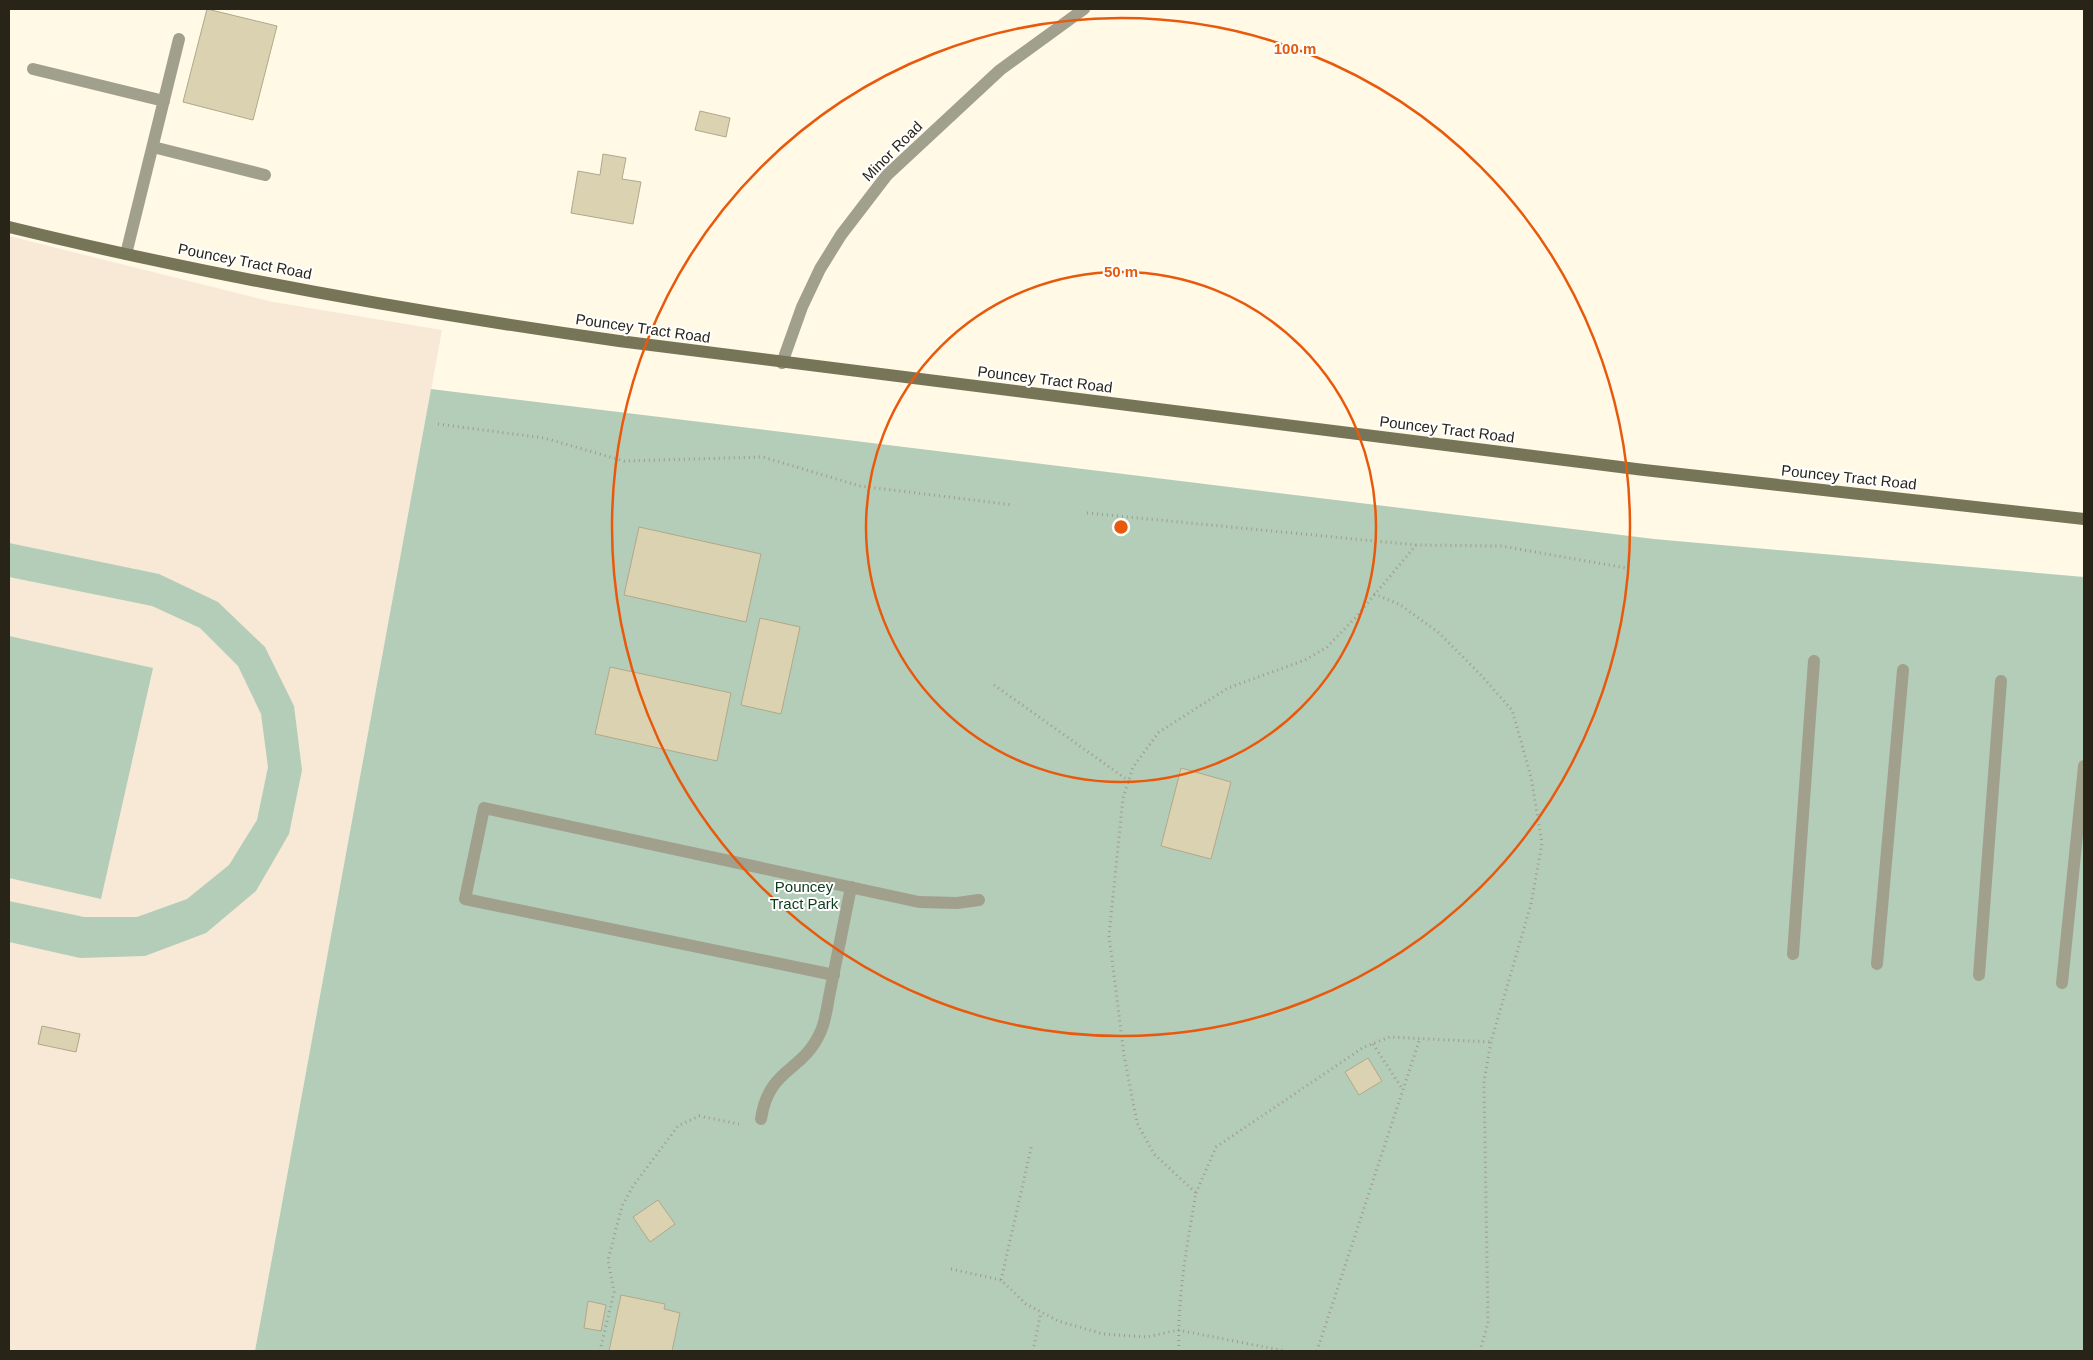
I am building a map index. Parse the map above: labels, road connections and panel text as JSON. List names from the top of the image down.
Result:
{
  "streets": {
    "main road": ["Pouncey Tract Road"],
    "street": ["Minor Road"]
  },
  "crossings": [
    ["Minor Road", "Pouncey Tract Road"]
  ],
  "parks": ["Pouncey Tract Park"],
  "rings": ["100 m", "50 m"]
}
